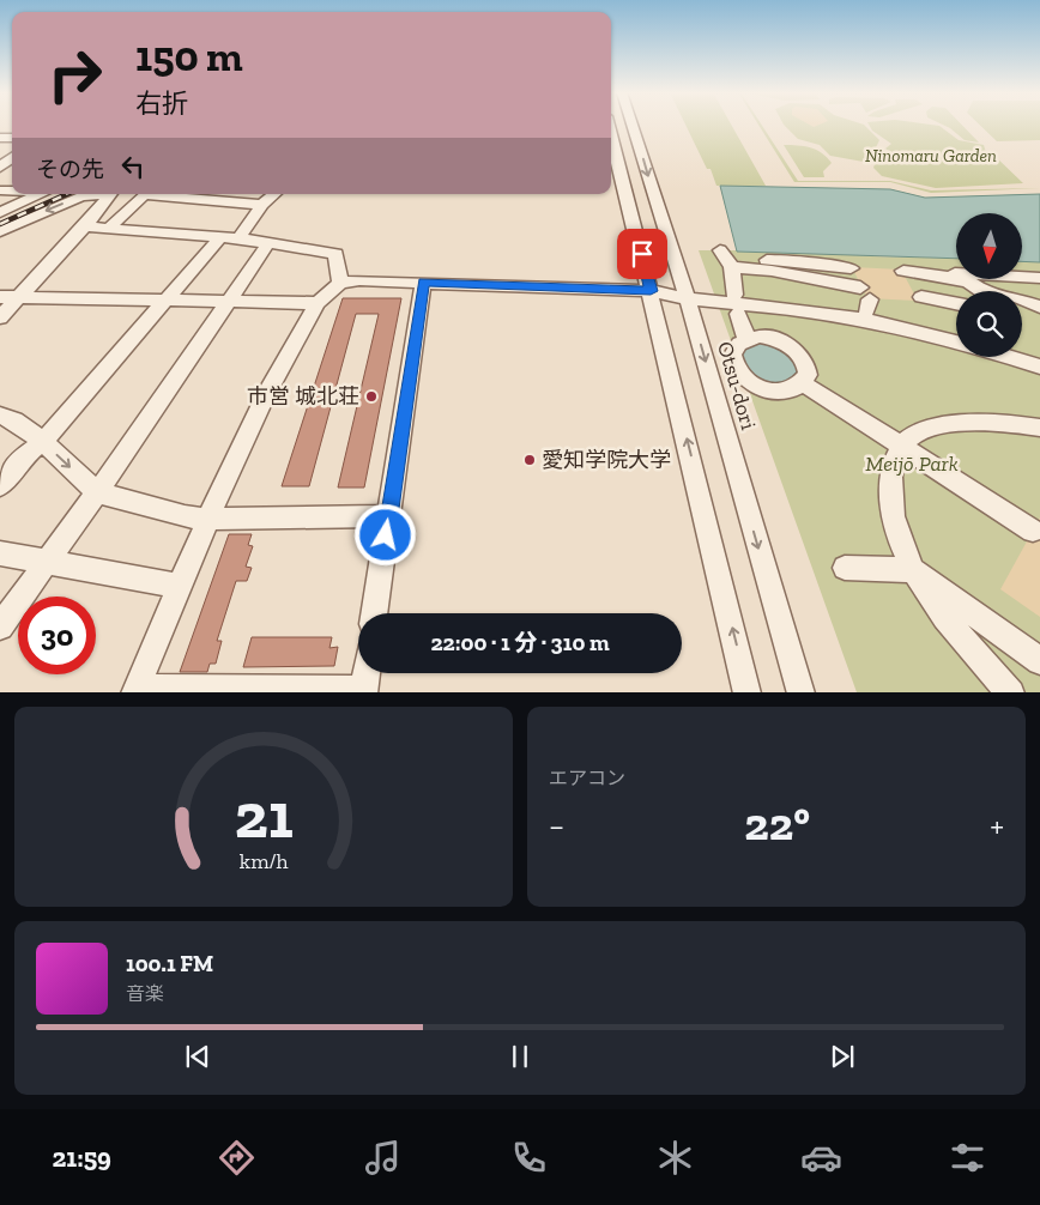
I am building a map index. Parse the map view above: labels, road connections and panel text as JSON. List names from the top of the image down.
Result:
{
  "streets": {
    "street": ["Otsu-dori"]
  },
  "parks": ["Ninomaru Garden", "Meijō Park"],
  "places": ["市営 城北荘", "愛知学院大学"],
  "north": "bottom",
  "page": {
    "turn": ["150 m", "右折"],
    "then": "その先",
    "limit": "30",
    "trip": "22:00 · 1 分 · 310 m",
    "tile": "エアコン",
    "heat": ["−", "22°", "+"],
    "song": ["100.1 FM", "音楽"],
    "tabs": "21:59",
    "gauge": ["21", "km/h"]
  }
}
